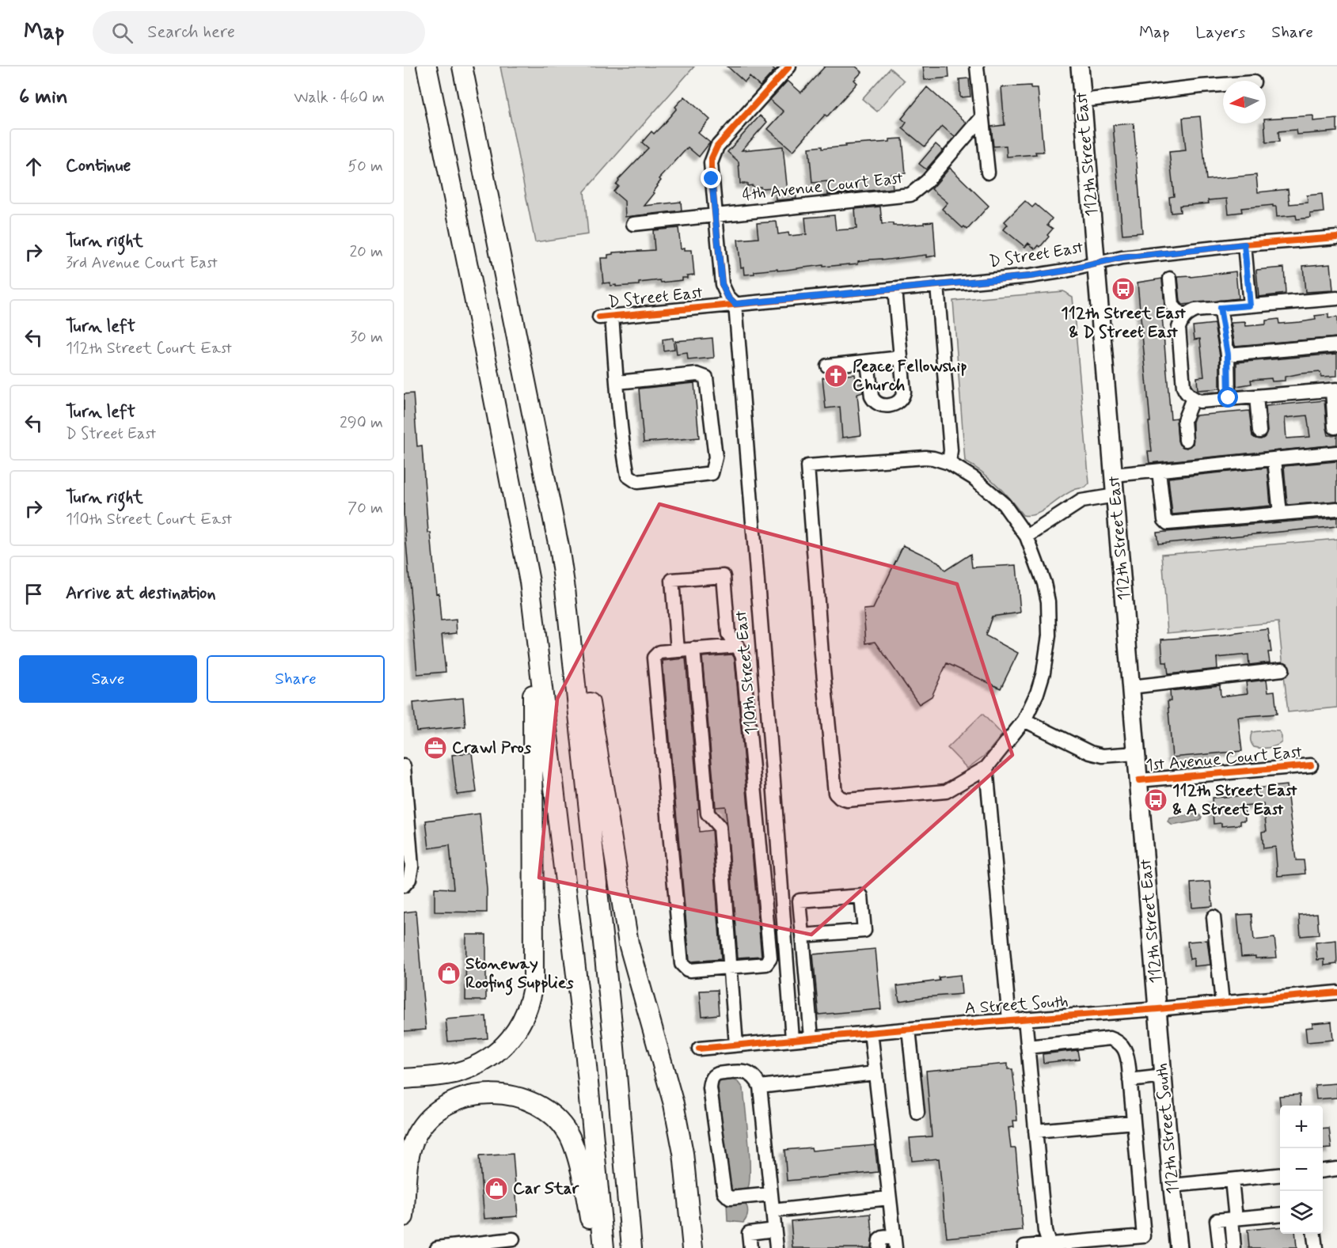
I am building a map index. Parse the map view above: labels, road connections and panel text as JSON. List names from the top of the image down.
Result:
{
  "streets": {
    "main road": ["112th Street East", "112th Street South"],
    "street": [
      "4th Avenue Court East",
      "D Street East",
      "110th Street East",
      "1st Avenue Court East",
      "A Street South"
    ]
  },
  "crossings": [
    ["112th Street East", "D Street East"],
    ["112th Street East", "1st Avenue Court East"],
    ["112th Street East", "A Street South"],
    ["112th Street East", "112th Street South"],
    ["D Street East", "110th Street East"],
    ["110th Street East", "A Street South"],
    ["A Street South", "112th Street South"]
  ],
  "places": {
    "bus stop": ["112th Street East & D Street East", "112th Street East & A Street East"],
    "church": ["Peace Fellowship Church"],
    "office": ["Crawl Pros"],
    "shop": ["Stoneway Roofing Supplies", "Car Star"]
  },
  "north": "left",
  "page": {
    "header": "Map",
    "search": "Search here",
    "nav": ["Map", "Layers", "Share"],
    "heading": ["6 min", "Walk · 460 m"],
    "list": [
      ["Continue", "50 m"],
      ["Turn right", "3rd Avenue Court East", "20 m"],
      ["Turn left", "112th Street Court East", "30 m"],
      ["Turn left", "D Street East", "290 m"],
      ["Turn right", "110th Street Court East", "70 m"],
      "Arrive at destination"
    ],
    "buttons": ["Save", "Share"],
    "map_buttons": ["+", "−"]
  }
}
